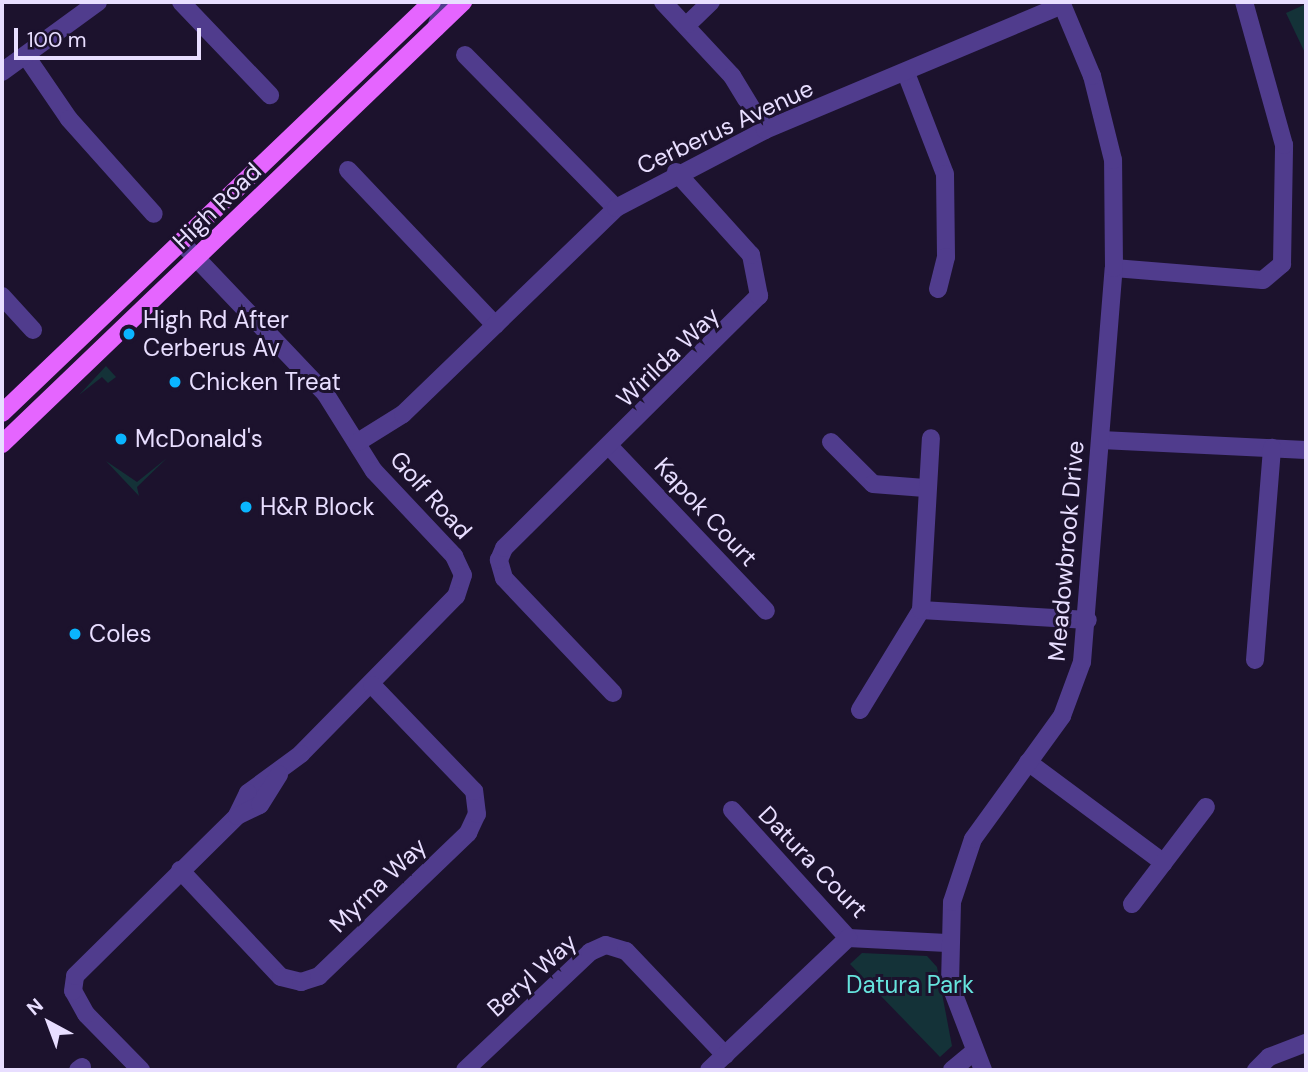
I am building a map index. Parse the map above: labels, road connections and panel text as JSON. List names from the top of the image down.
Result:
{
  "streets": {
    "main road": ["High Road"],
    "street": [
      "Cerberus Avenue",
      "Wirilda Way",
      "Golf Road",
      "Kapok Court",
      "Meadowbrook Drive",
      "Datura Court",
      "Myrna Way",
      "Beryl Way"
    ]
  },
  "crossings": [
    ["Cerberus Avenue", "Wirilda Way"],
    ["Cerberus Avenue", "Golf Road"],
    ["Cerberus Avenue", "Meadowbrook Drive"],
    ["High Road", "Golf Road"],
    ["Wirilda Way", "Kapok Court"],
    ["Golf Road", "Myrna Way"],
    ["Meadowbrook Drive", "Datura Court"]
  ],
  "parks": ["Datura Park"],
  "places": [
    "High Rd After Cerberus Av",
    "Chicken Treat",
    "McDonald's",
    "H&R Block",
    "Coles"
  ],
  "scale_bar": "100 m",
  "north": "top left"
}
